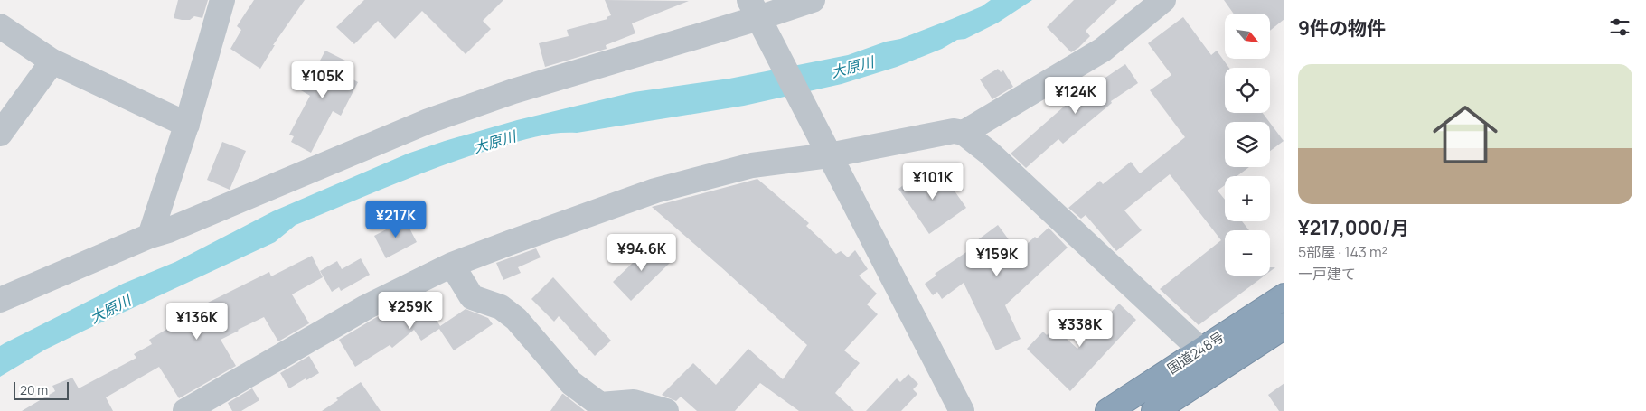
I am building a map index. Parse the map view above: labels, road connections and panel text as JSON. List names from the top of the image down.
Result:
{
  "streets": {
    "highway": ["国道248号"]
  },
  "water": ["大原川"],
  "scale_bar": "20 m",
  "north": "bottom right",
  "page": {
    "heading": "9件の物件",
    "map_buttons": ["+", "−"],
    "list": [
      {
        "name": "¥217,000/月",
        "note": "5部屋 · 143 m² · 一戸建て"
      }
    ],
    "price": [
      "¥105K",
      "¥124K",
      "¥101K",
      "¥217K",
      "¥94.6K",
      "¥159K",
      "¥259K",
      "¥136K",
      "¥338K"
    ],
    "scale": "20 m"
  }
}
